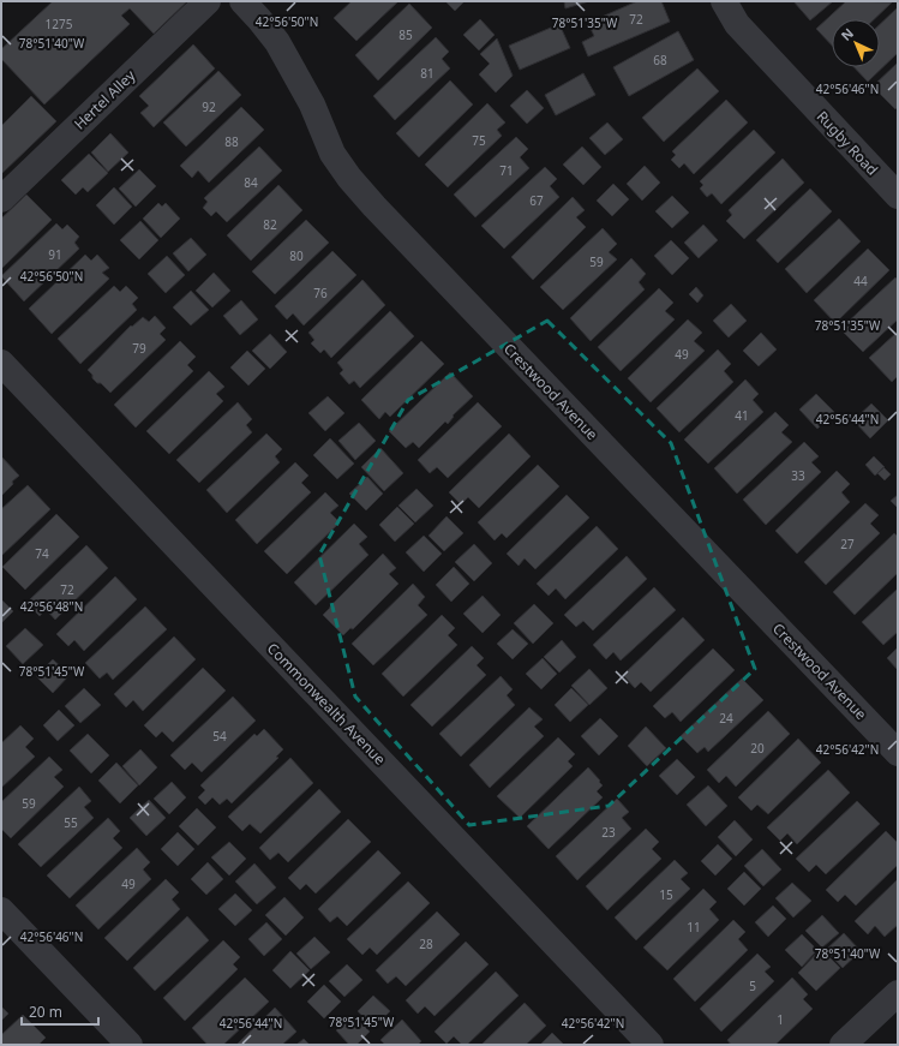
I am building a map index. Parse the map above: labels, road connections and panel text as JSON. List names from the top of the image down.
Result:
{
  "streets": {
    "street": [
      "Hertel Alley",
      "Rugby Road",
      "Crestwood Avenue",
      "Commonwealth Avenue"
    ]
  },
  "house_numbers": [
    "72",
    "1275",
    "85",
    "68",
    "81",
    "92",
    "75",
    "88",
    "71",
    "84",
    "67",
    "82",
    "91",
    "80",
    "59",
    "44",
    "76",
    "79",
    "49",
    "41",
    "33",
    "27",
    "74",
    "72",
    "24",
    "54",
    "20",
    "59",
    "55",
    "23",
    "49",
    "15",
    "11",
    "28",
    "5",
    "1"
  ],
  "scale_bar": "20 m",
  "north": "top left",
  "coordinates": [
    "42°56'50\"N",
    "78°51'35\"W",
    "78°51'40\"W",
    "42°56'46\"N",
    "42°56'44\"N",
    "42°56'48\"N",
    "78°51'45\"W",
    "42°56'42\"N"
  ]
}
